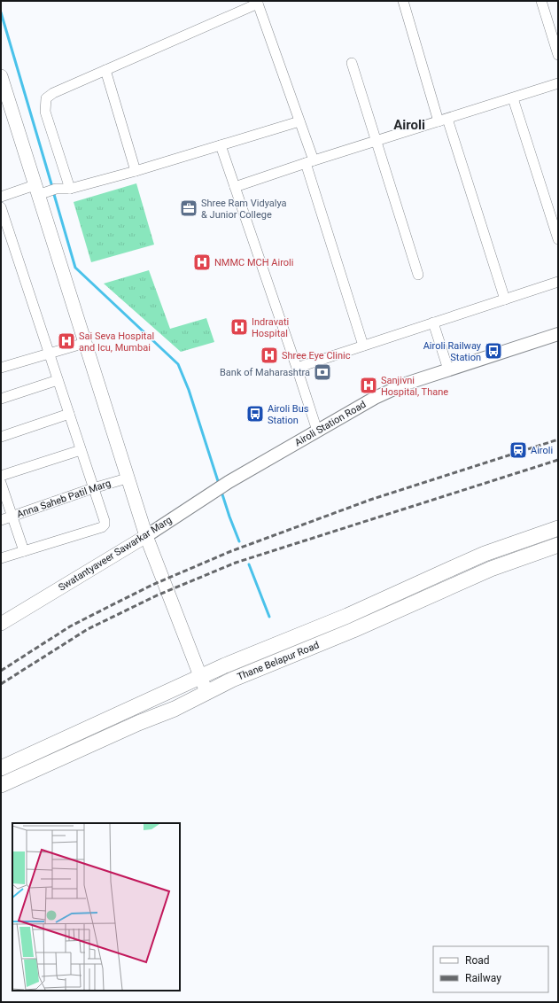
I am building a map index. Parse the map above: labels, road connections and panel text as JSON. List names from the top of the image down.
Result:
{
  "streets": {
    "main road": ["Swatantyaveer Sawarkar Marg", "Thane Belapur Road"],
    "street": ["Airoli Station Road", "Anna Saheb Patil Marg"]
  },
  "crossings": [
    ["Airoli Station Road", "Swatantyaveer Sawarkar Marg"]
  ],
  "districts": ["Airoli"],
  "places": {
    "office": ["Shree Ram Vidyalya & Junior College"],
    "hospital": [
      "NMMC MCH Airoli",
      "Indravati Hospital",
      "Sai Seva Hospital and Icu, Mumbai",
      "Shree Eye Clinic",
      "Sanjivni Hospital, Thane"
    ],
    "bus stop": ["Airoli Railway Station", "Airoli Bus Station"],
    "bank": ["Bank of Maharashtra"],
    "station": ["Airoli"]
  },
  "legend": ["Road", "Railway"]
}
